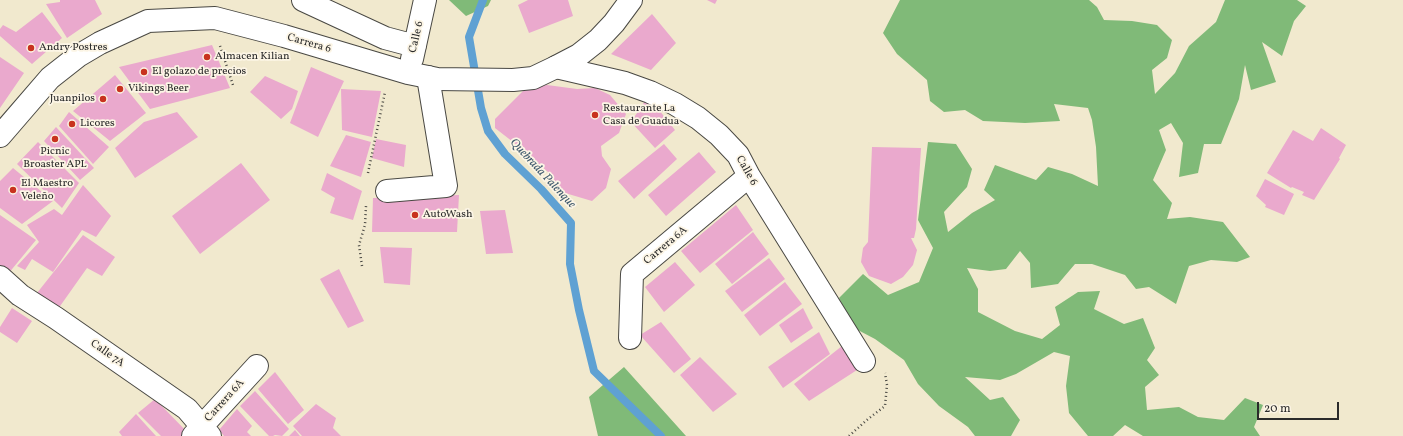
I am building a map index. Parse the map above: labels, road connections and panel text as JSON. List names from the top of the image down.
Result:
{
  "streets": {
    "street": [
      "Calle 6",
      "Carrera 6",
      "Carrera 6A",
      "Calle 7A"
    ]
  },
  "crossings": [
    ["Calle 6", "Carrera 6"],
    ["Calle 6", "Carrera 6A"],
    ["Carrera 6A", "Calle 7A"]
  ],
  "water": ["Quebrada Palenque"],
  "places": [
    "Andry Postres",
    "Almacen Kilian",
    "El golazo de precios",
    "Vikings Beer",
    "Juanpilos",
    "Restaurante La Casa de Guadua",
    "Licores",
    "Picnic Broaster APL",
    "El Maestro Veleño",
    "AutoWash"
  ],
  "scale_bar": "20 m"
}
